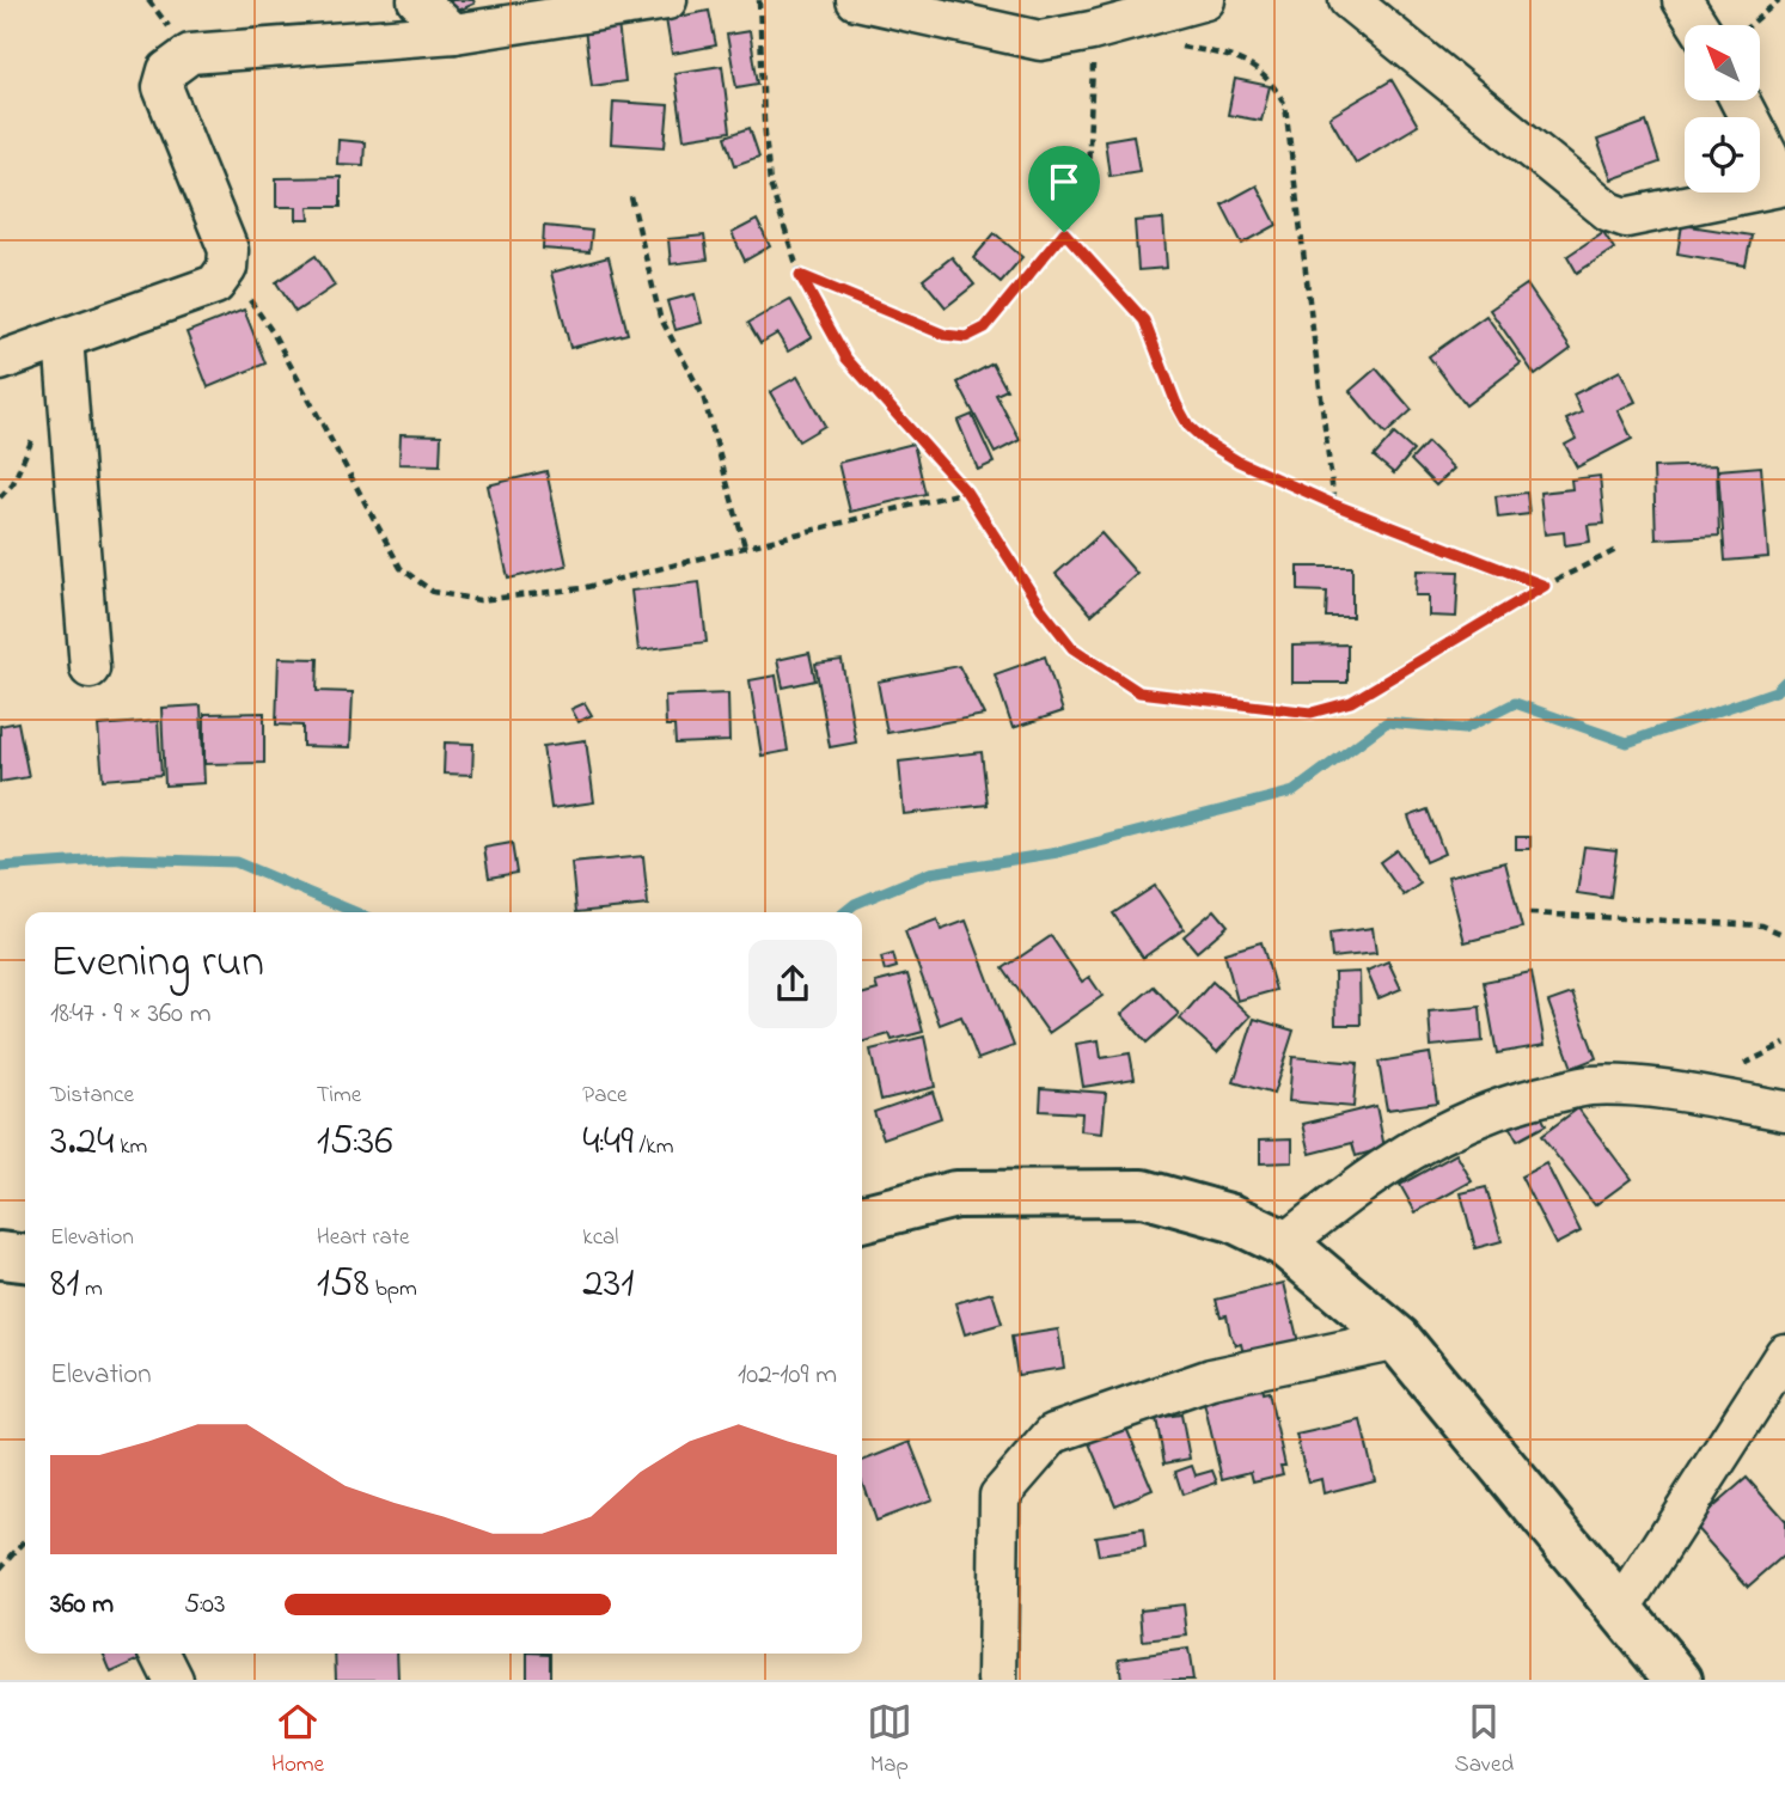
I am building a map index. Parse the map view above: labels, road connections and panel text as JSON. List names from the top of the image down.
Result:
{
  "north": "top left",
  "page": {
    "heading": ["Evening run", "18:47 · 9 × 360 m"],
    "stats": [
      ["Distance", "3.24 km"],
      ["Time", "15:36"],
      ["Pace", "4:49 /km"],
      ["Elevation", "81 m"],
      ["Heart rate", "158 bpm"],
      ["kcal", "231"]
    ],
    "chart": ["Elevation", "102–109 m"],
    "list": [
      {
        "name": "360 m",
        "note": "5:03"
      }
    ],
    "tabs": ["Home", "Map", "Saved"]
  }
}
